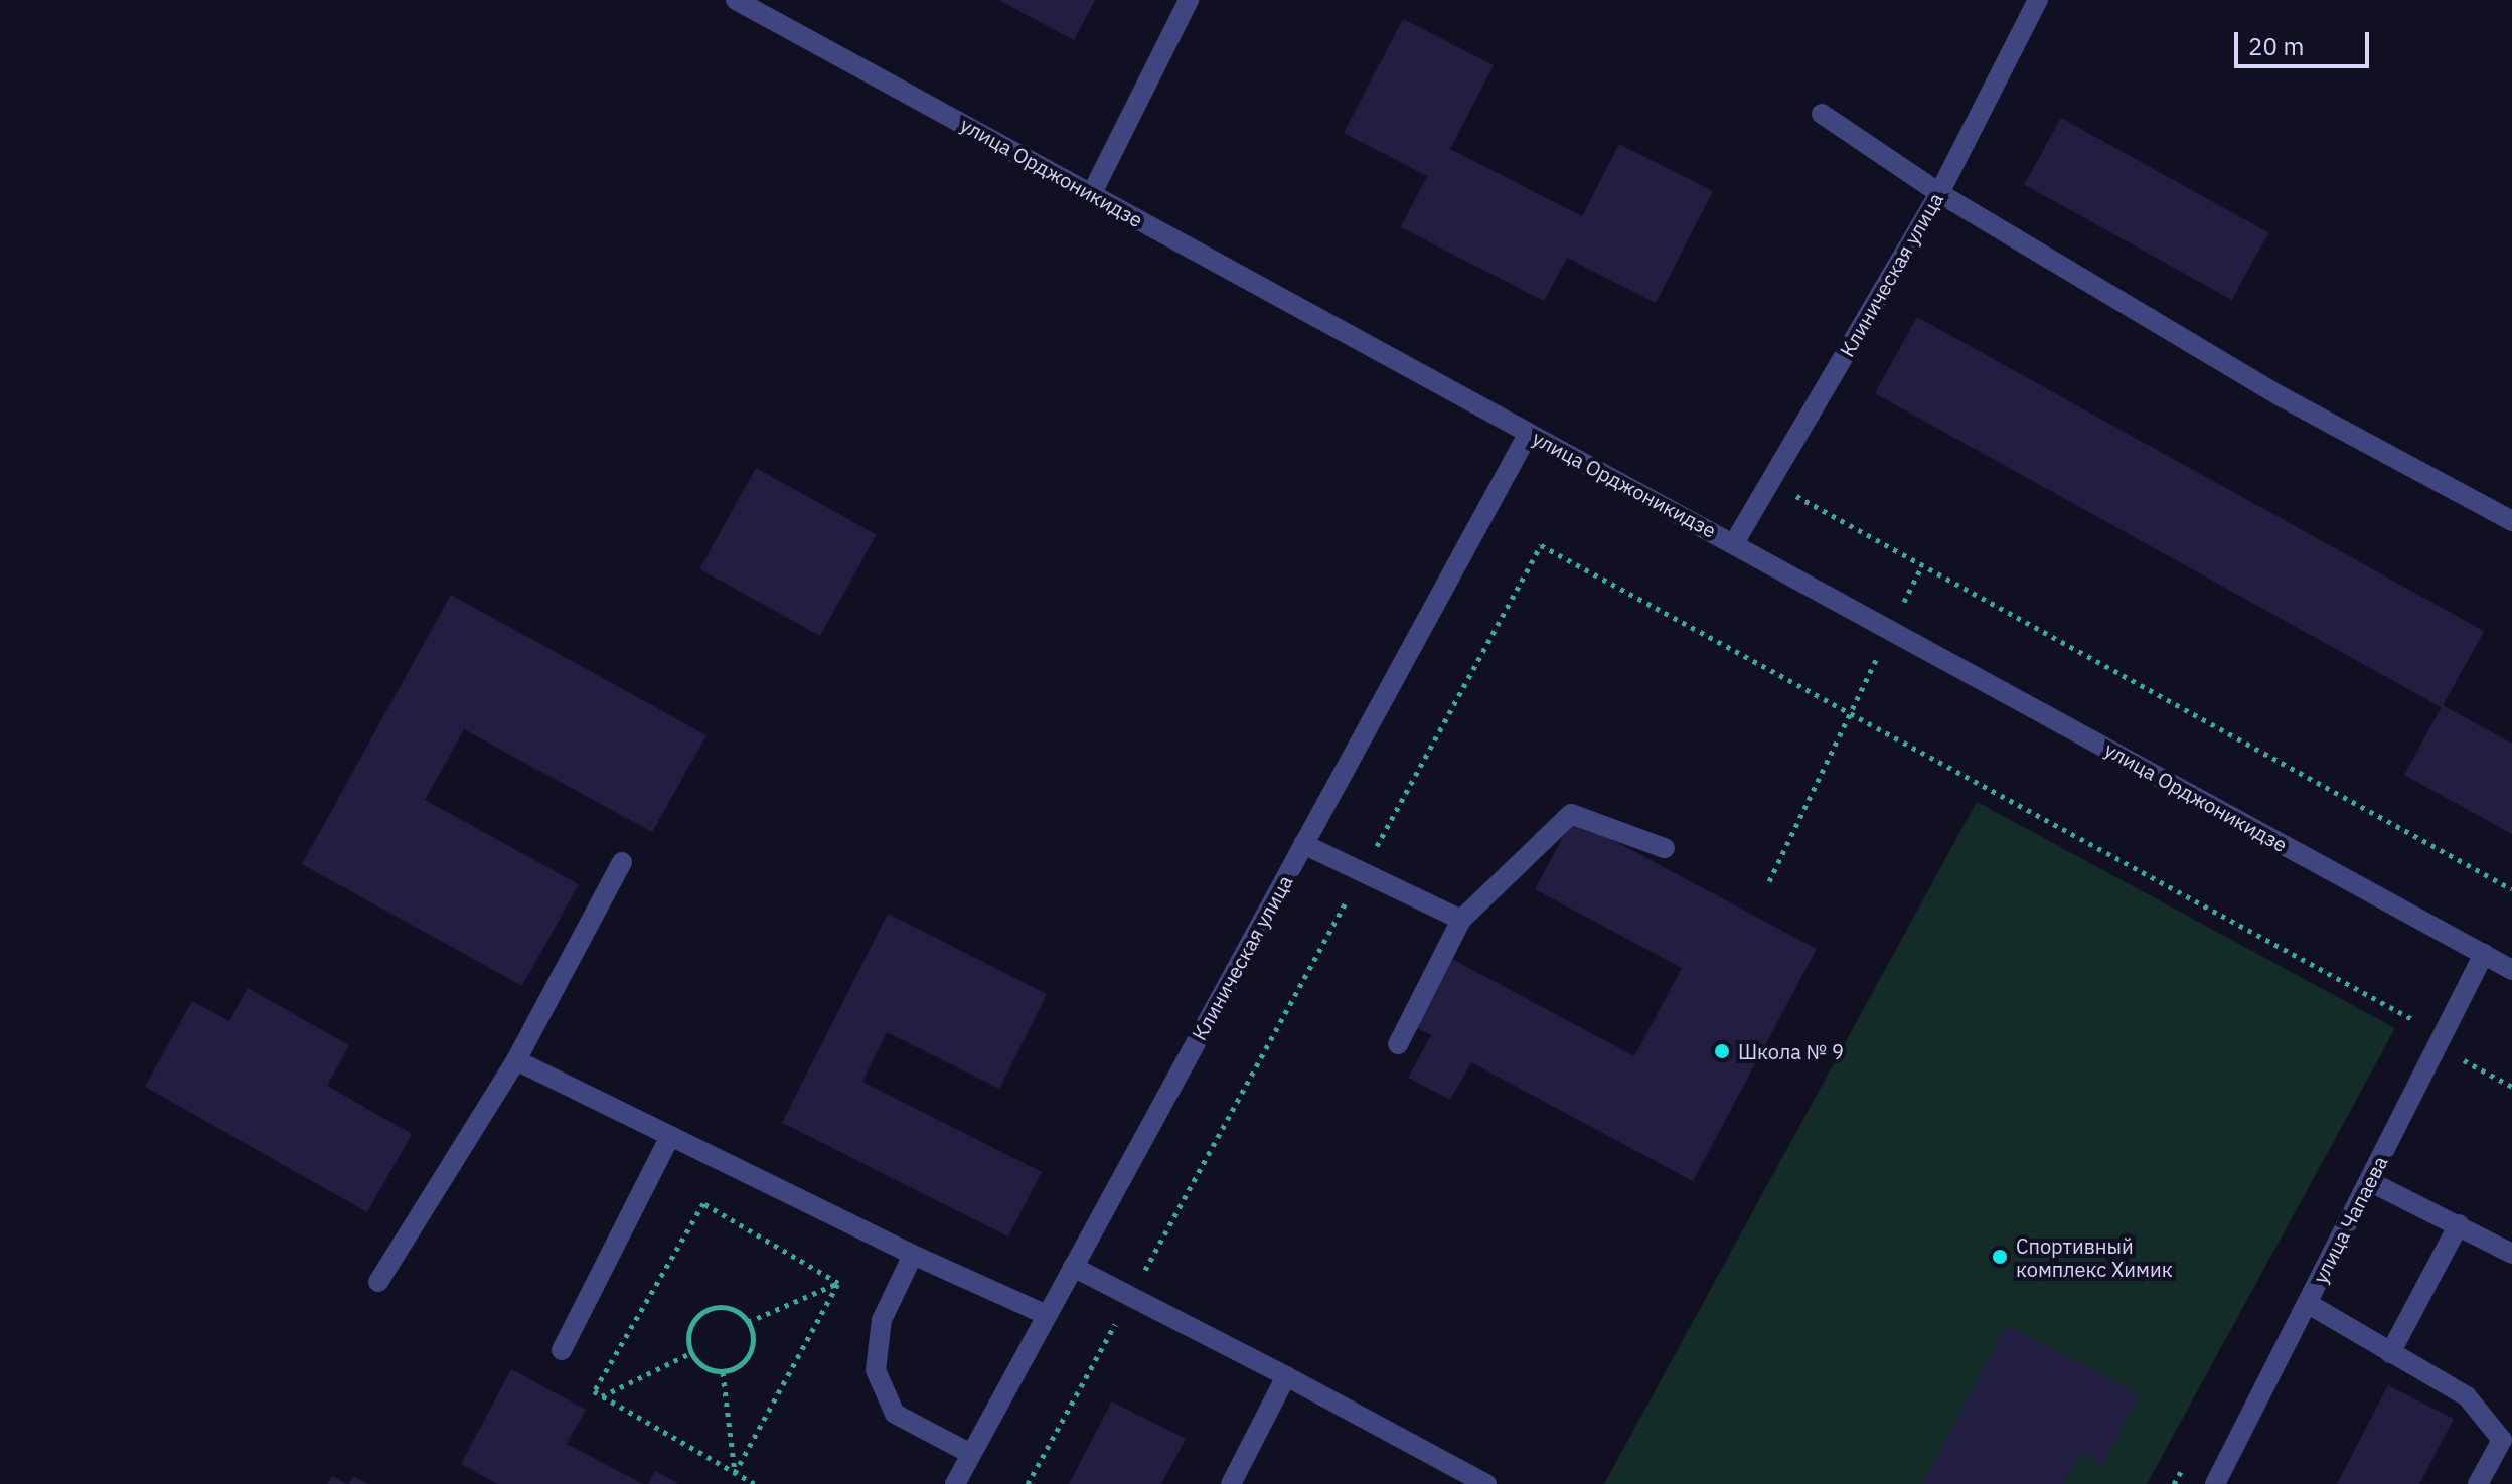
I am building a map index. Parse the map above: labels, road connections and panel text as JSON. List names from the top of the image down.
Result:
{
  "streets": {
    "street": ["улица Орджоникидзе", "Клиническая улица", "улица Чапаева"]
  },
  "crossings": [
    ["улица Орджоникидзе", "Клиническая улица"],
    ["улица Орджоникидзе", "улица Чапаева"]
  ],
  "places": ["Школа № 9", "Спортивный комплекс Химик"],
  "scale_bar": "20 m"
}
